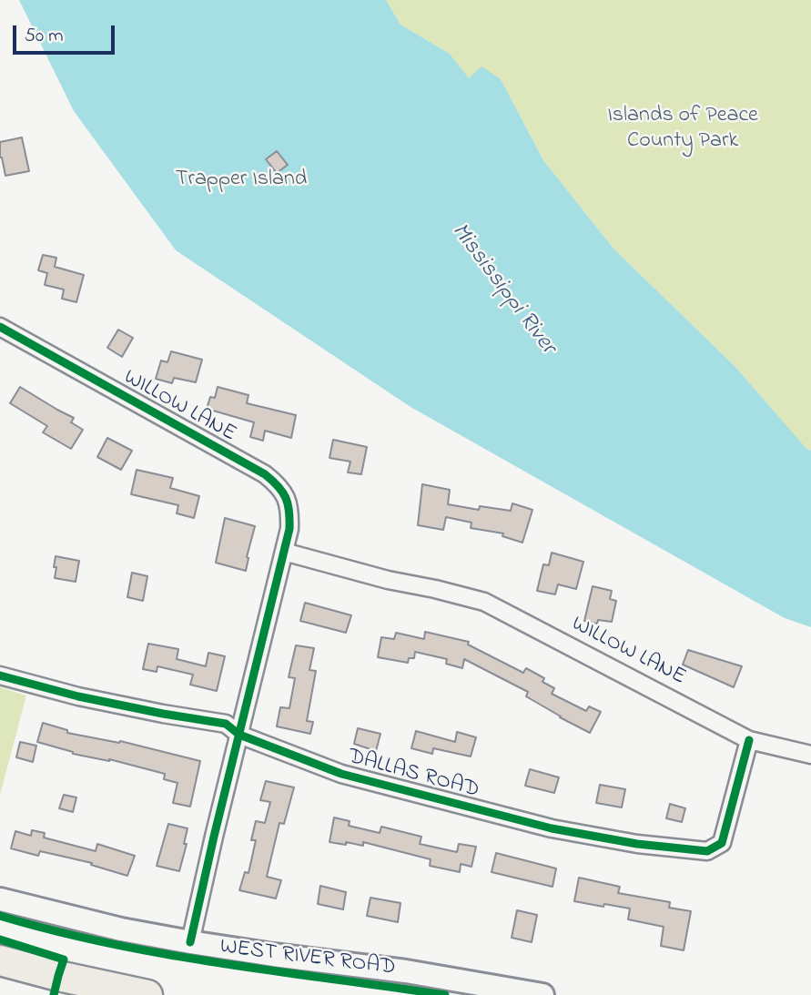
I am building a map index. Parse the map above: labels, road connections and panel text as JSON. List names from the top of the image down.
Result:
{
  "streets": {
    "street": ["WILLOW LANE", "DALLAS ROAD", "WEST RIVER ROAD"]
  },
  "crossings": [
    ["WILLOW LANE", "DALLAS ROAD"]
  ],
  "water": ["Mississippi River"],
  "parks": ["Islands of Peace County Park", "Trapper Island"],
  "scale_bar": "50 m"
}
